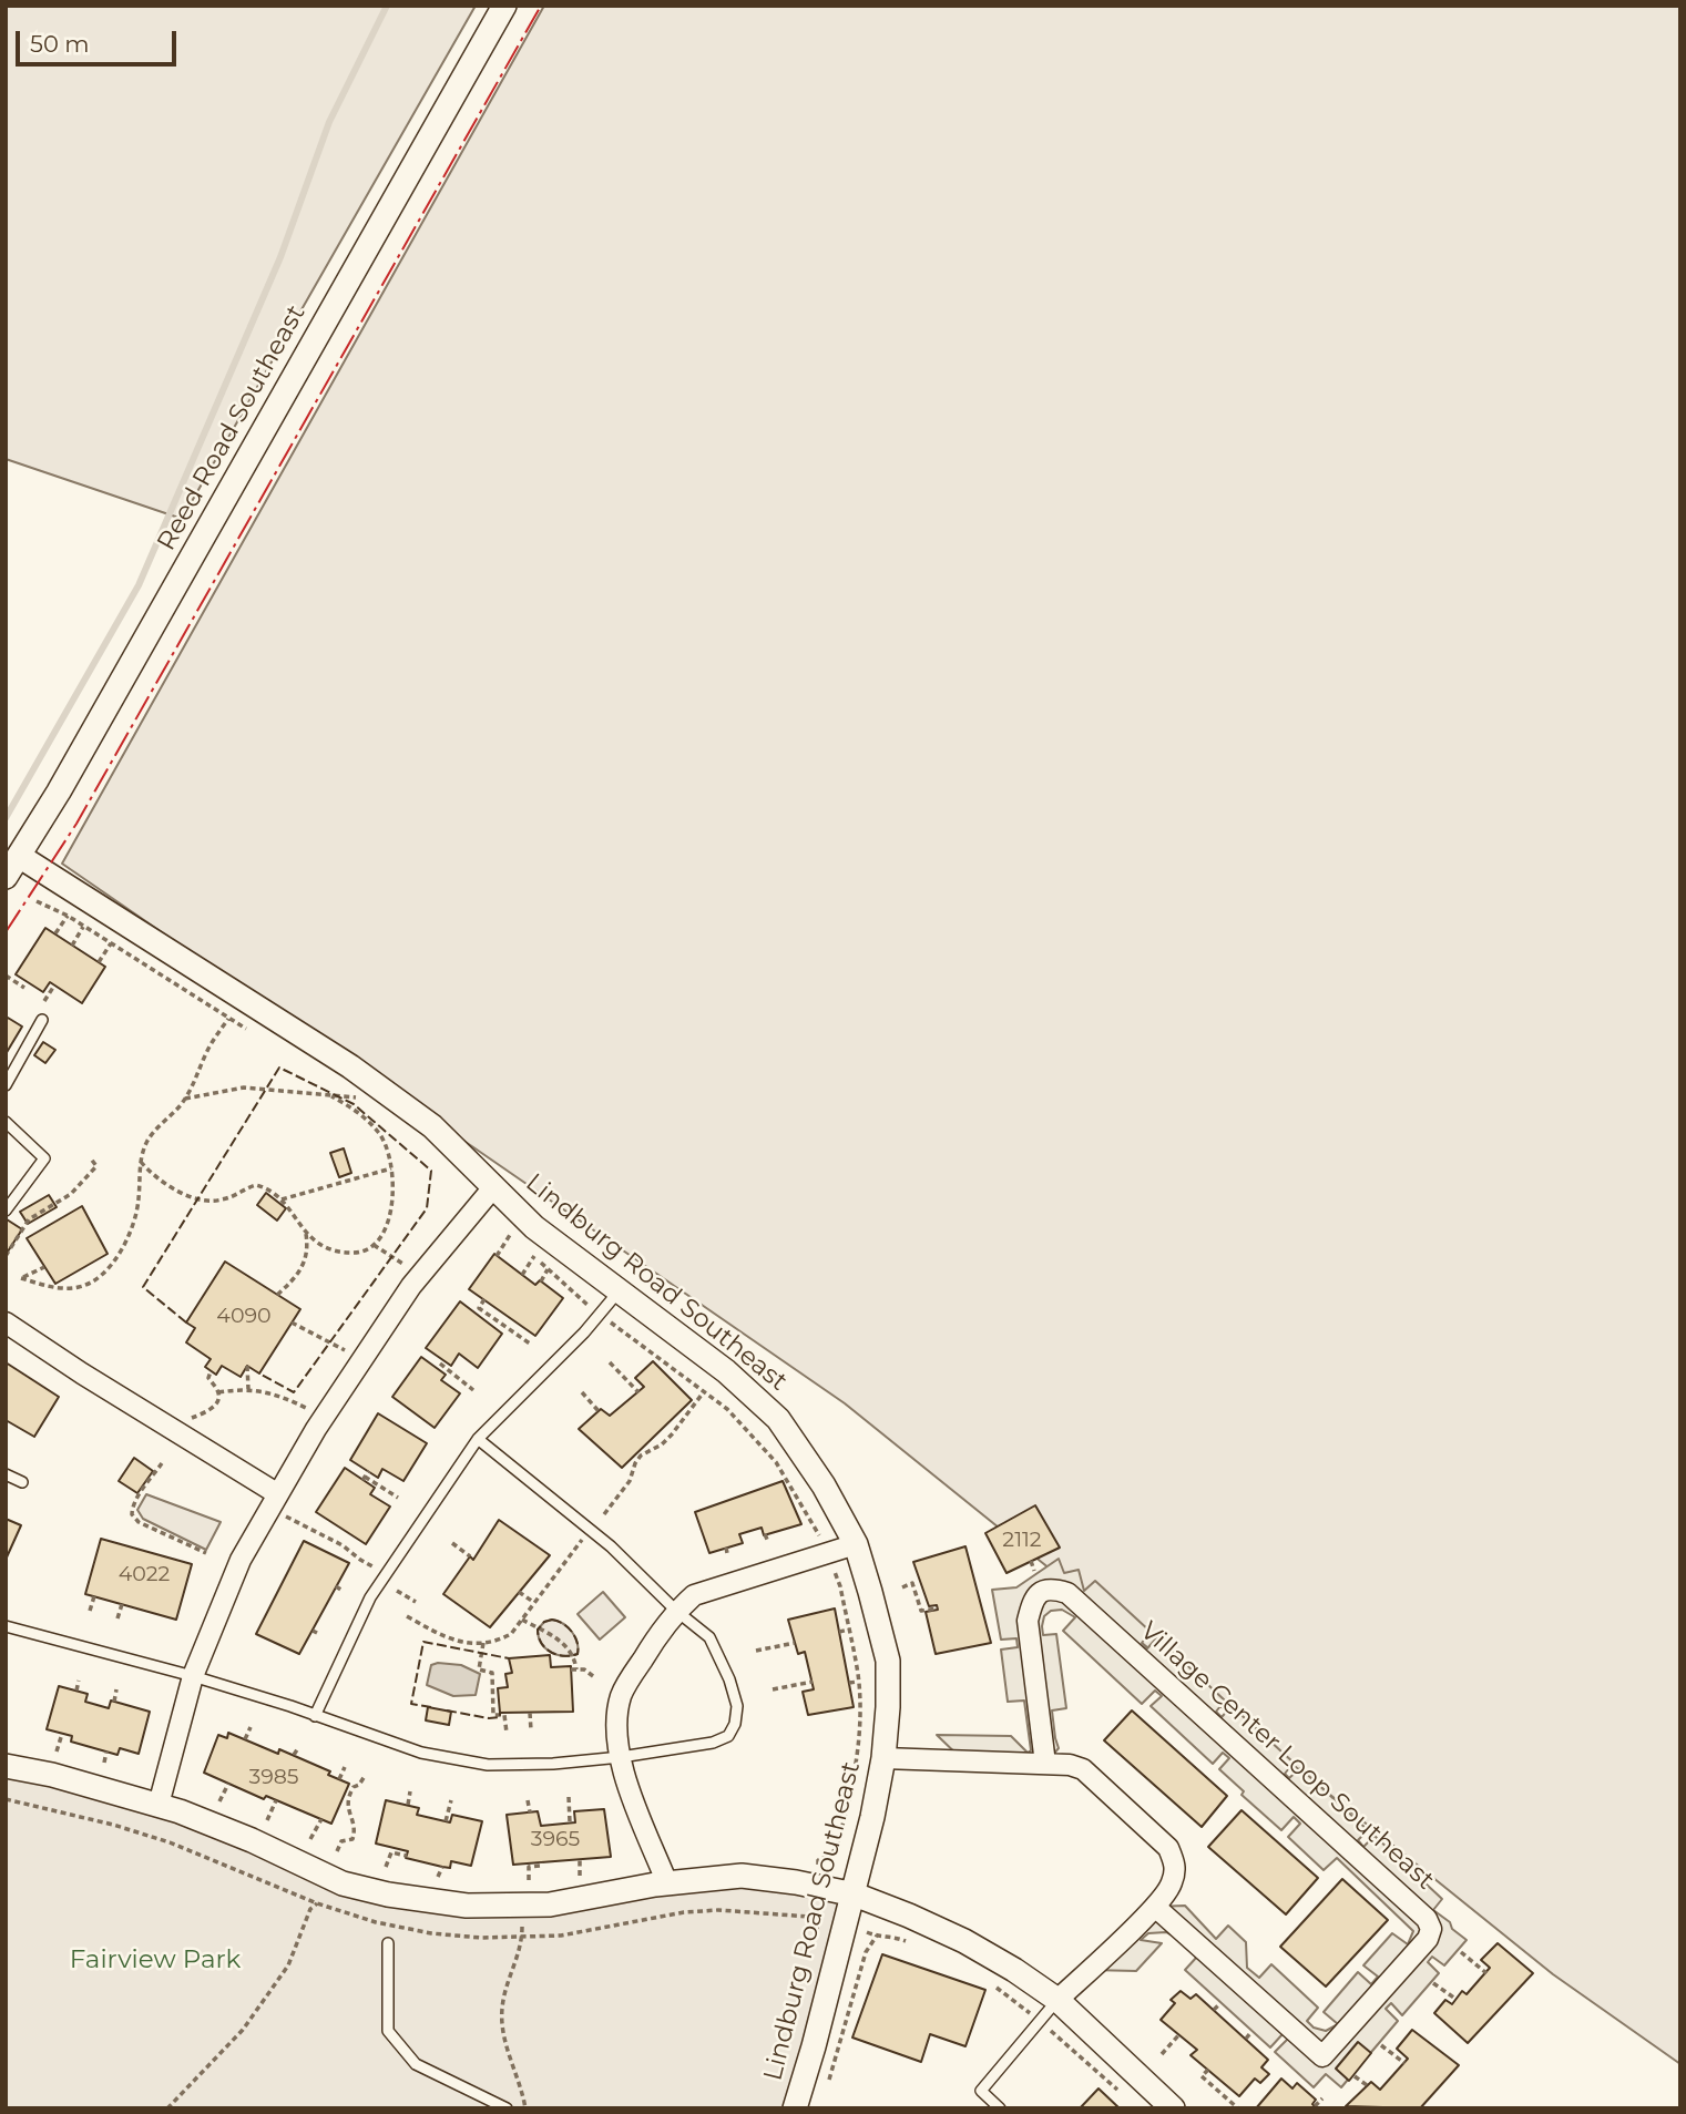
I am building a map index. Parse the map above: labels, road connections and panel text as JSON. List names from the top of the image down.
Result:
{
  "streets": {
    "street": ["Reed Road Southeast", "Lindburg Road Southeast", "Village Center Loop Southeast"]
  },
  "crossings": [
    ["Reed Road Southeast", "Lindburg Road Southeast"]
  ],
  "parks": ["Fairview Park"],
  "house_numbers": [
    "4090",
    "2112",
    "4022",
    "3985",
    "3965"
  ],
  "scale_bar": "50 m"
}
